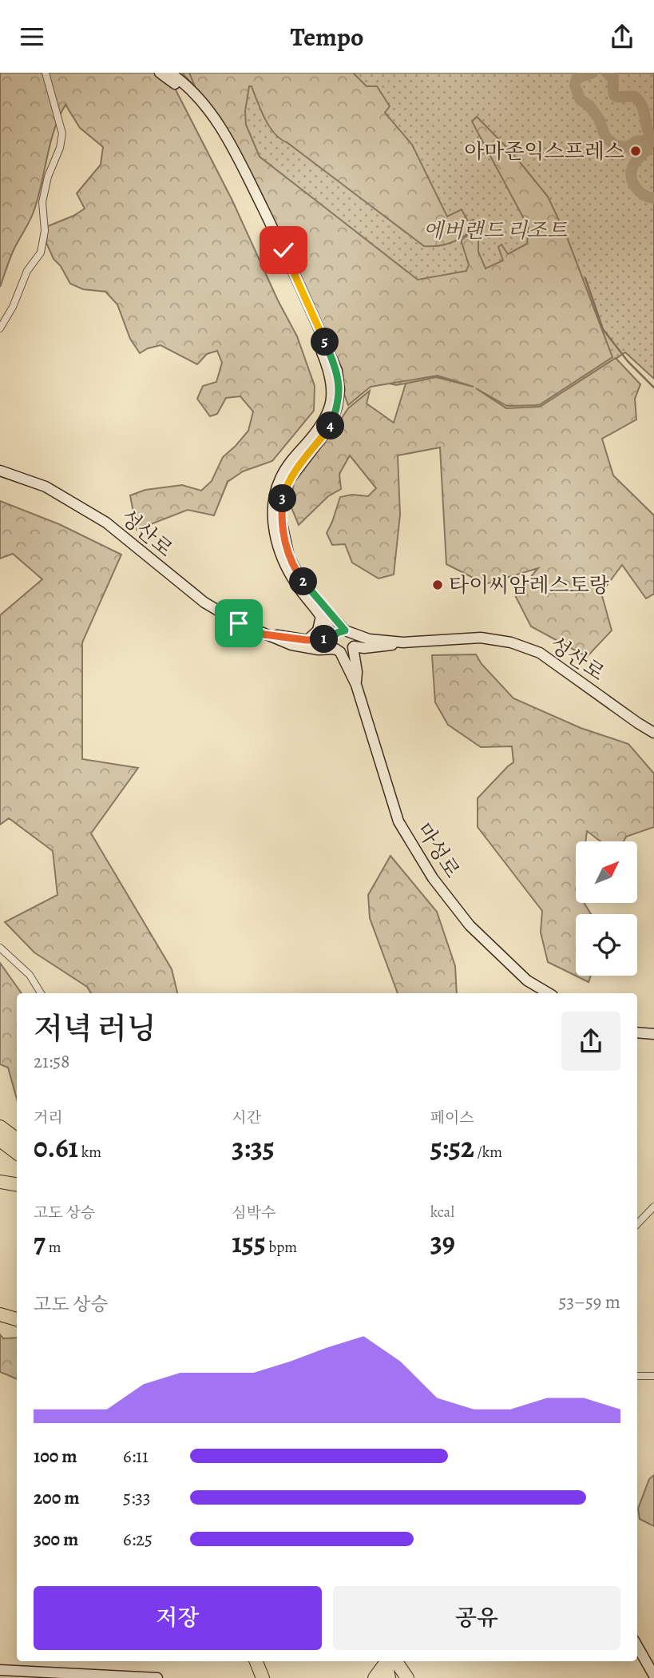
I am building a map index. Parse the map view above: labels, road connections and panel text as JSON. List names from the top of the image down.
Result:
{
  "streets": {
    "street": ["성산로", "마성로"]
  },
  "parks": ["에버랜드 리조트"],
  "places": ["아마존익스프레스", "타이씨암레스토랑"],
  "north": "top right",
  "page": {
    "header": "Tempo",
    "pins": [
      "5",
      "4",
      "3",
      "2",
      "1"
    ],
    "heading": ["저녁 러닝", "21:58"],
    "stats": [
      ["거리", "0.61 km"],
      ["시간", "3:35"],
      ["페이스", "5:52 /km"],
      ["고도 상승", "7 m"],
      ["심박수", "155 bpm"],
      ["kcal", "39"]
    ],
    "chart": ["고도 상승", "53–59 m"],
    "list": [
      {
        "name": "100 m",
        "note": "6:11"
      },
      {
        "name": "200 m",
        "note": "5:33"
      },
      {
        "name": "300 m",
        "note": "6:25"
      }
    ],
    "buttons": ["저장", "공유"]
  }
}
